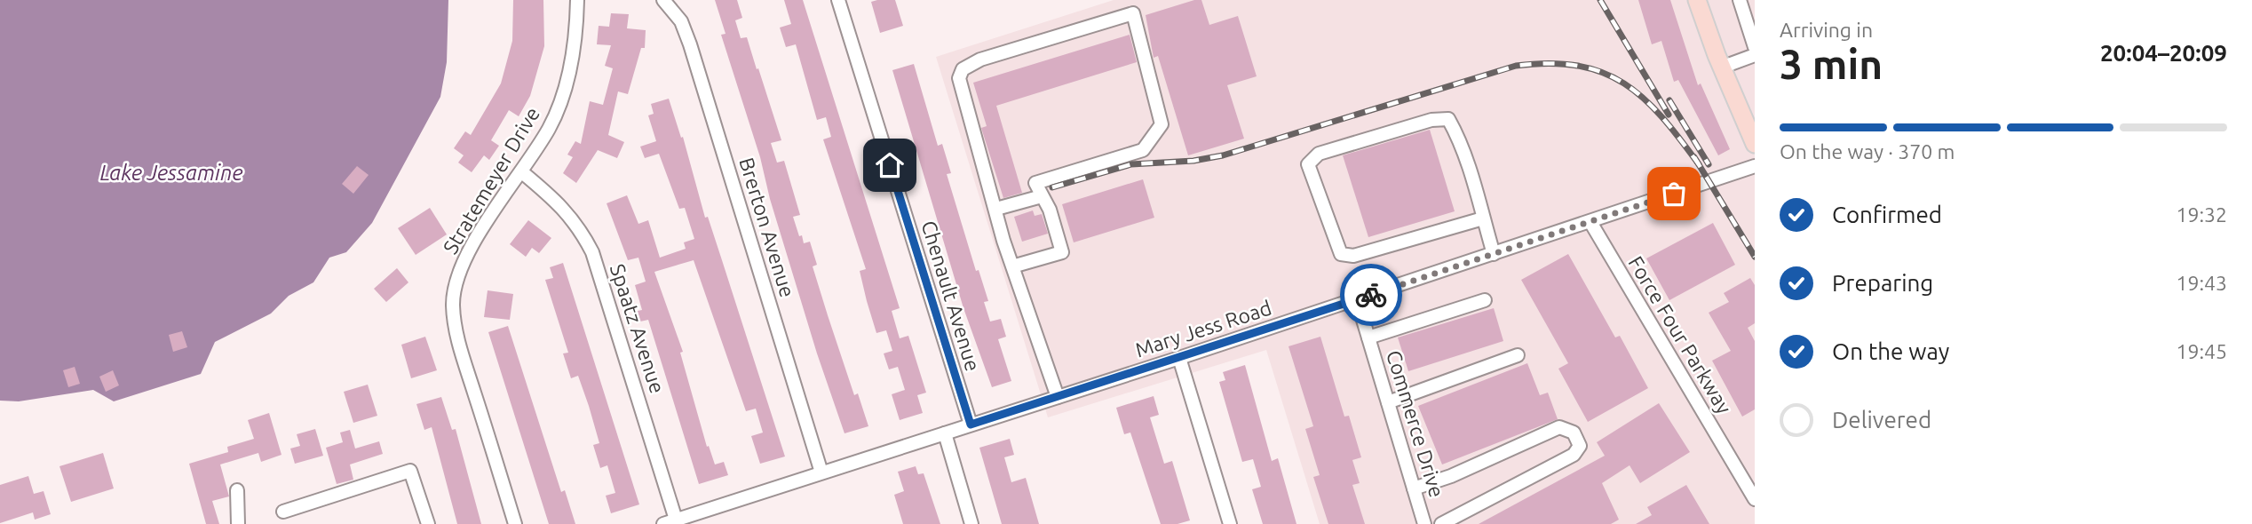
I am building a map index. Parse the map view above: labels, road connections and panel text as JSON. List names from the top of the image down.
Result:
{
  "streets": {
    "street": [
      "Stratemeyer Drive",
      "Brerton Avenue",
      "Chenault Avenue",
      "Spaatz Avenue",
      "Mary Jess Road",
      "Force Four Parkway",
      "Commerce Drive"
    ]
  },
  "crossings": [
    ["Stratemeyer Drive", "Spaatz Avenue"],
    ["Brerton Avenue", "Mary Jess Road"],
    ["Chenault Avenue", "Mary Jess Road"],
    ["Spaatz Avenue", "Mary Jess Road"],
    ["Mary Jess Road", "Force Four Parkway"],
    ["Mary Jess Road", "Commerce Drive"]
  ],
  "water": ["Lake Jessamine"],
  "page": {
    "heading": ["3 min", "Arriving in", "20:04–20:09"],
    "bar": "On the way · 370 m",
    "list": [
      ["Confirmed", "19:32"],
      ["Preparing", "19:43"],
      ["On the way", "19:45"],
      "Delivered"
    ]
  }
}
